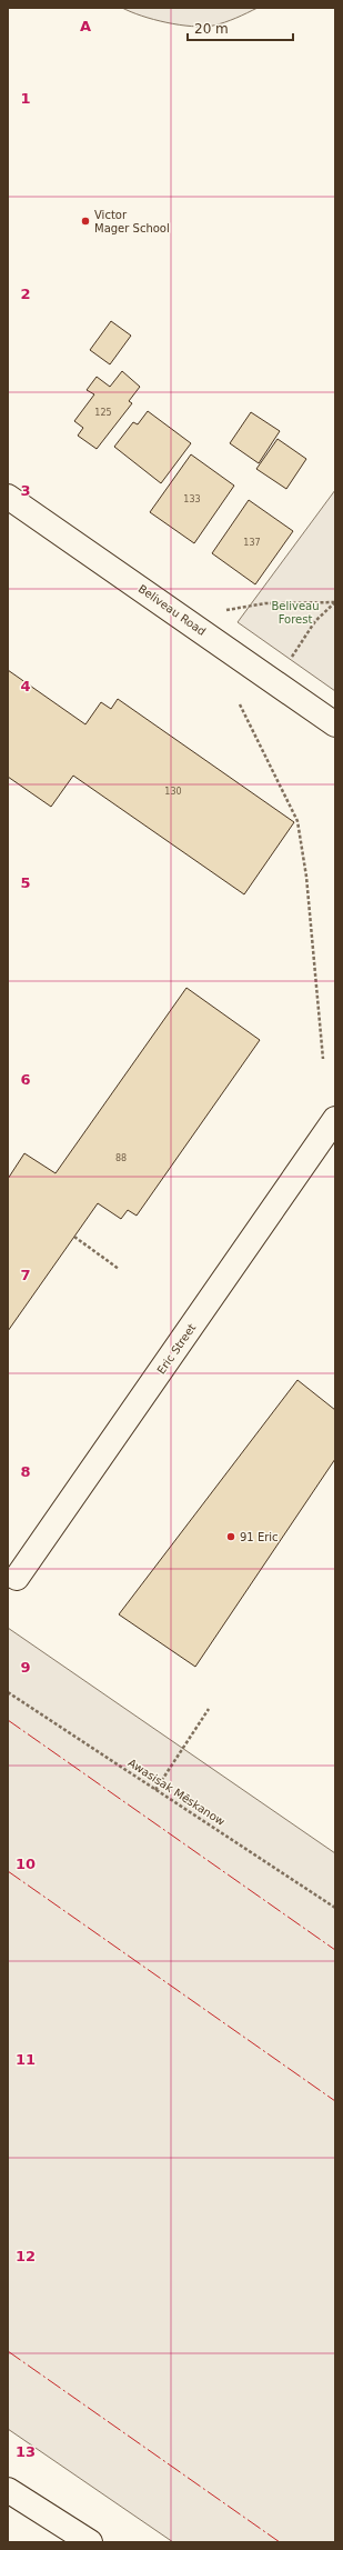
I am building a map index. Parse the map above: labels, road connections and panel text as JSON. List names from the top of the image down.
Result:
{
  "streets": {
    "street": ["Beliveau Road", "Eric Street"],
    "path": ["Awasisak Mēskanow"]
  },
  "parks": ["Beliveau Forest"],
  "places": ["Victor Mager School", "91 Eric"],
  "house_numbers": [
    "125",
    "133",
    "137",
    "130",
    "88"
  ],
  "scale_bar": "20 m",
  "grid": {
    "columns": ["A"],
    "rows": [
      "1",
      "2",
      "3",
      "4",
      "5",
      "6",
      "7",
      "8",
      "9",
      "10",
      "11",
      "12",
      "13"
    ]
  }
}
